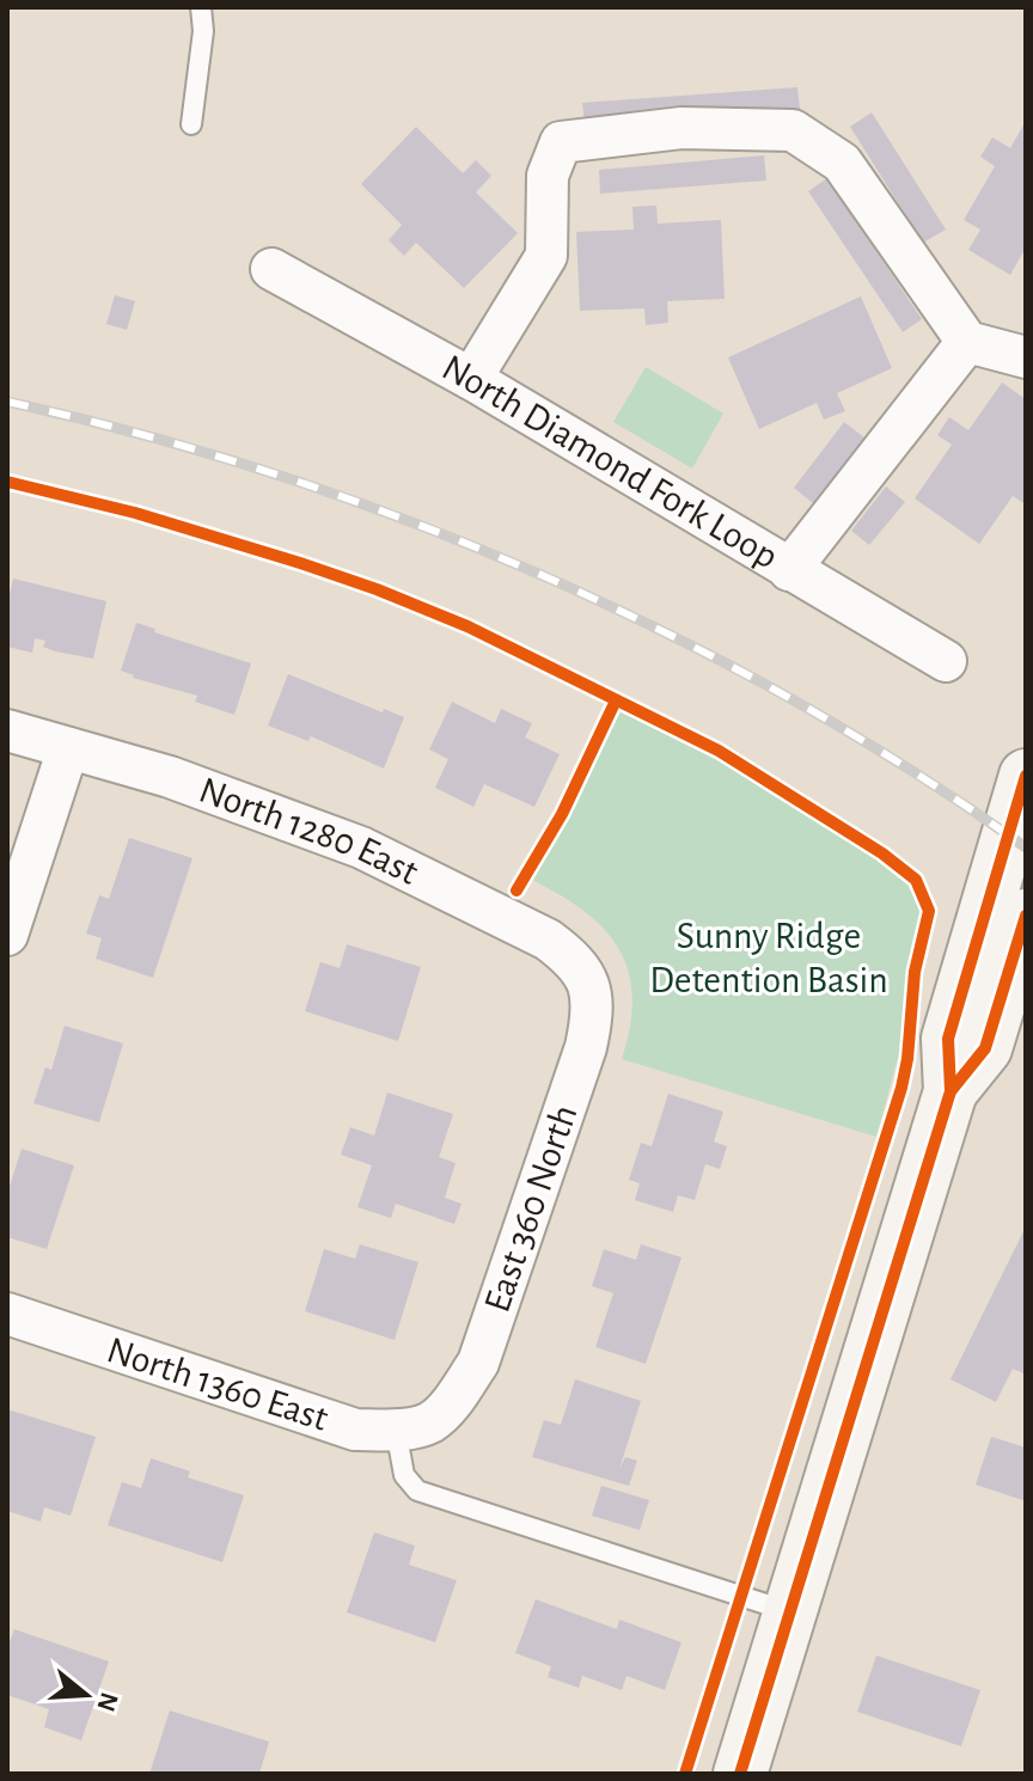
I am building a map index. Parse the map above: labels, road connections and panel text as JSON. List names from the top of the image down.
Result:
{
  "streets": {
    "street": [
      "North Diamond Fork Loop",
      "North 1280 East",
      "East 360 North",
      "North 1360 East"
    ]
  },
  "crossings": [
    ["North 1280 East", "East 360 North"],
    ["East 360 North", "North 1360 East"]
  ],
  "parks": ["Sunny Ridge Detention Basin"],
  "north": "right"
}
